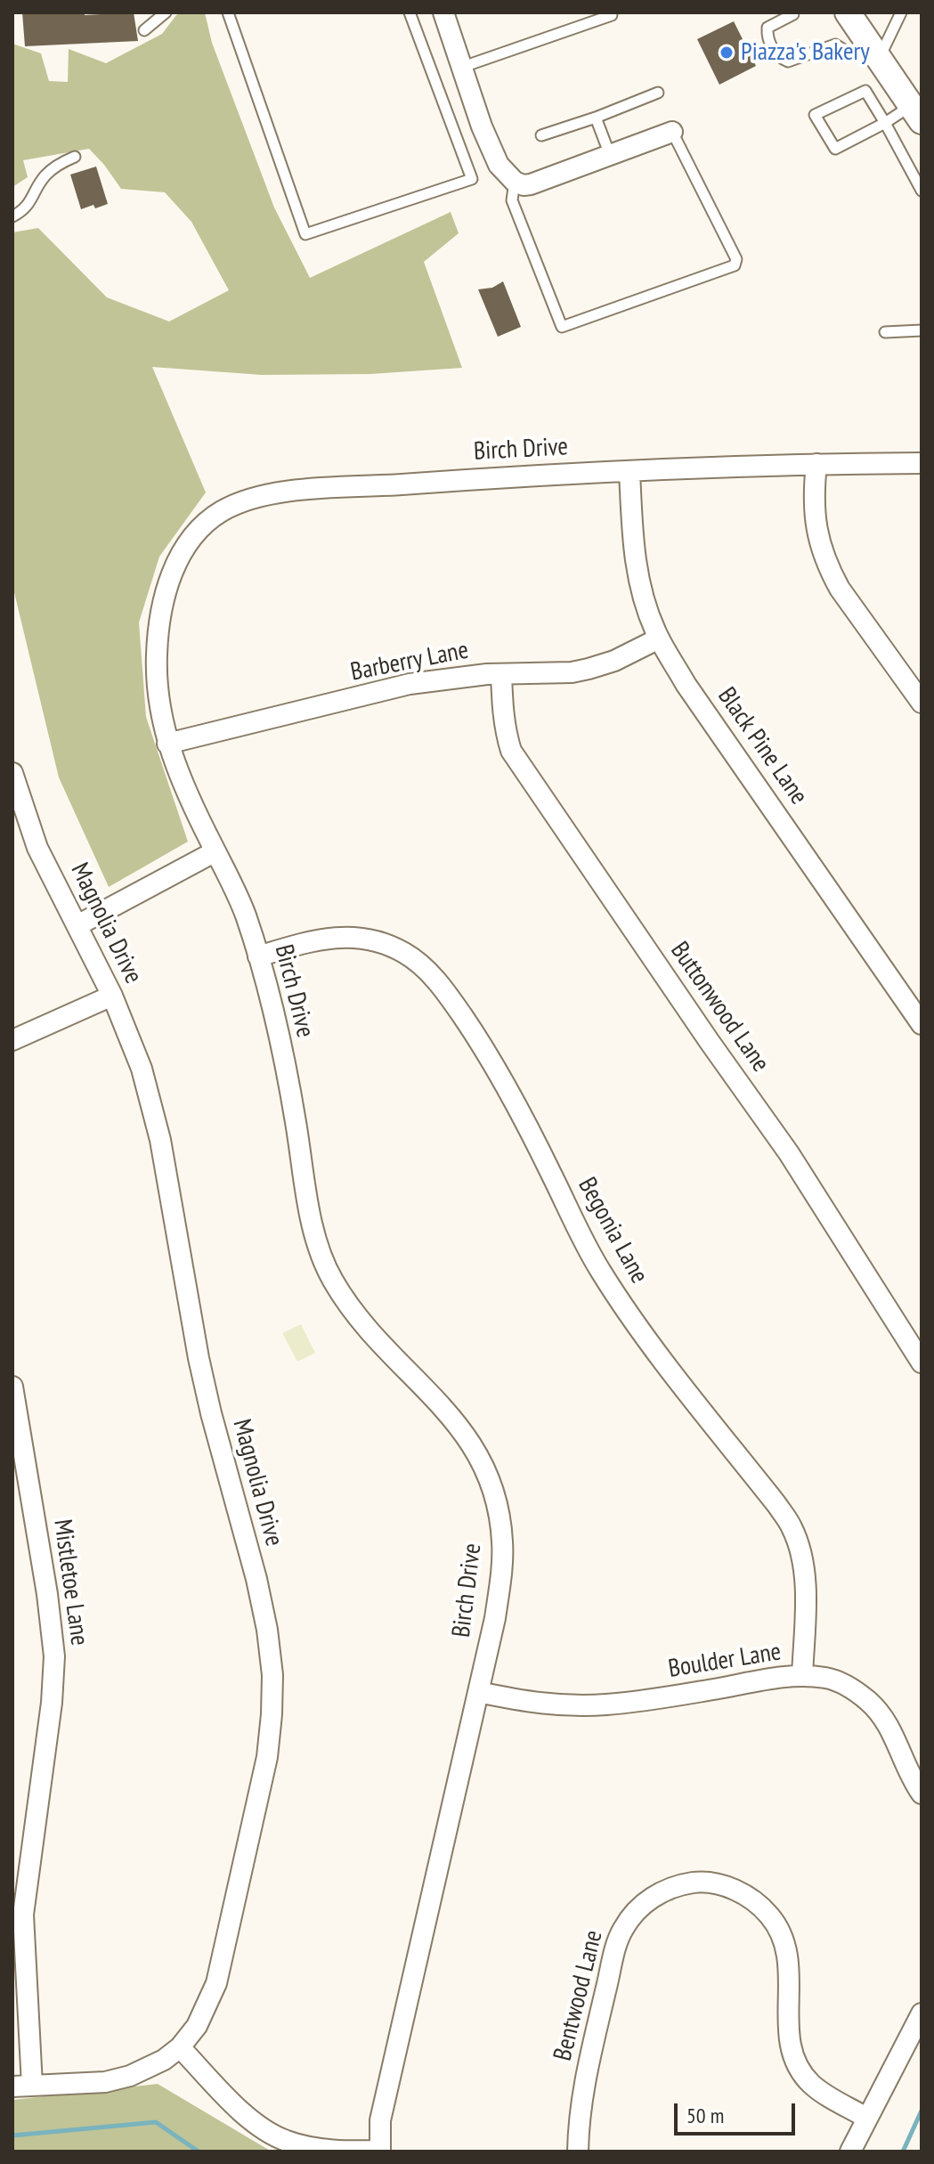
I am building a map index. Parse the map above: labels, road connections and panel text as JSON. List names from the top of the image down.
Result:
{
  "streets": {
    "street": [
      "Birch Drive",
      "Barberry Lane",
      "Black Pine Lane",
      "Magnolia Drive",
      "Buttonwood Lane",
      "Begonia Lane",
      "Mistletoe Lane",
      "Boulder Lane",
      "Bentwood Lane"
    ]
  },
  "crossings": [
    ["Birch Drive", "Barberry Lane"],
    ["Birch Drive", "Black Pine Lane"],
    ["Birch Drive", "Begonia Lane"],
    ["Birch Drive", "Boulder Lane"],
    ["Barberry Lane", "Black Pine Lane"],
    ["Barberry Lane", "Buttonwood Lane"],
    ["Magnolia Drive", "Mistletoe Lane"],
    ["Begonia Lane", "Boulder Lane"]
  ],
  "places": ["Piazza's Bakery"],
  "scale_bar": "50 m"
}
